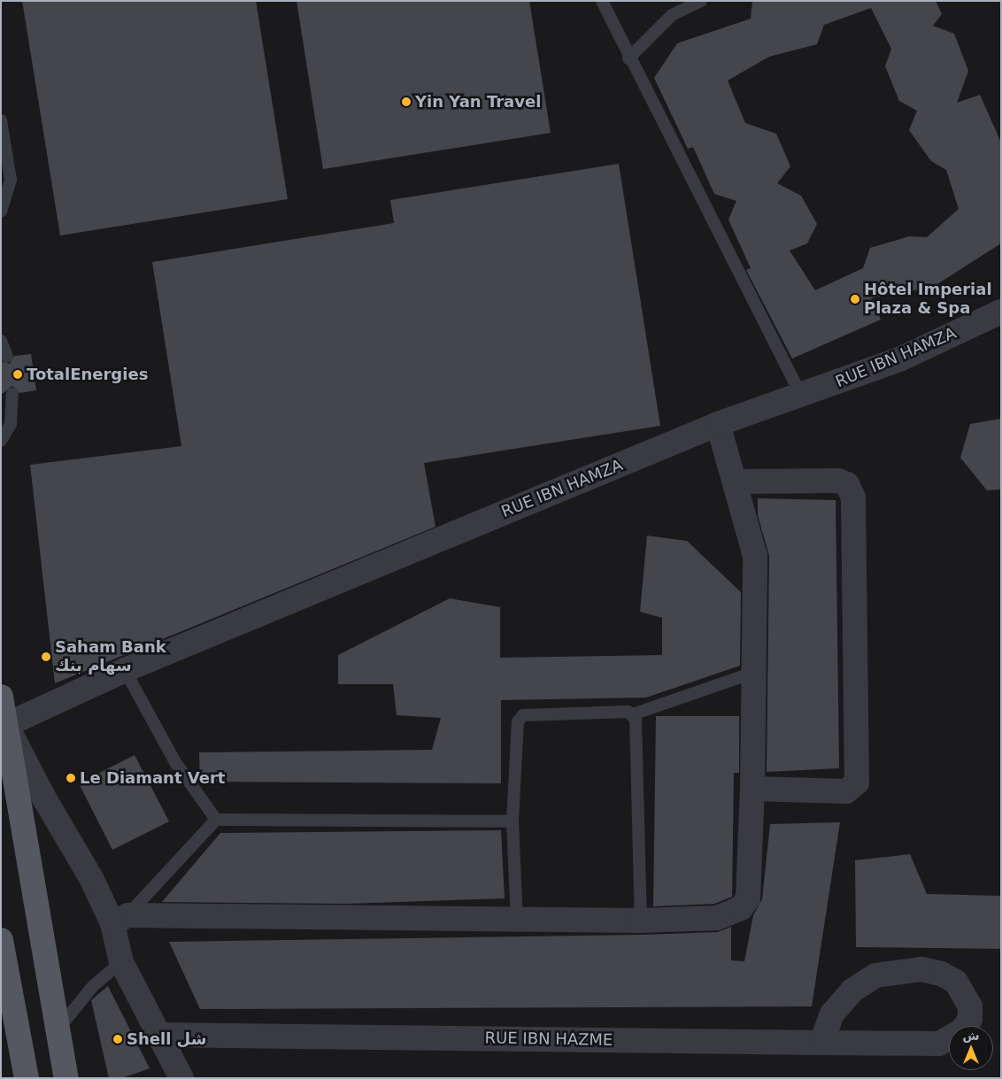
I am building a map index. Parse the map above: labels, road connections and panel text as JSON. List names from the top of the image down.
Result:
{
  "streets": {
    "street": ["RUE IBN HAMZA", "RUE IBN HAZME"]
  },
  "places": [
    "Yin Yan Travel",
    "Hôtel Imperial Plaza & Spa",
    "TotalEnergies",
    "Saham Bank سهام بنك",
    "Le Diamant Vert",
    "Shell شل"
  ],
  "north": "top"
}
